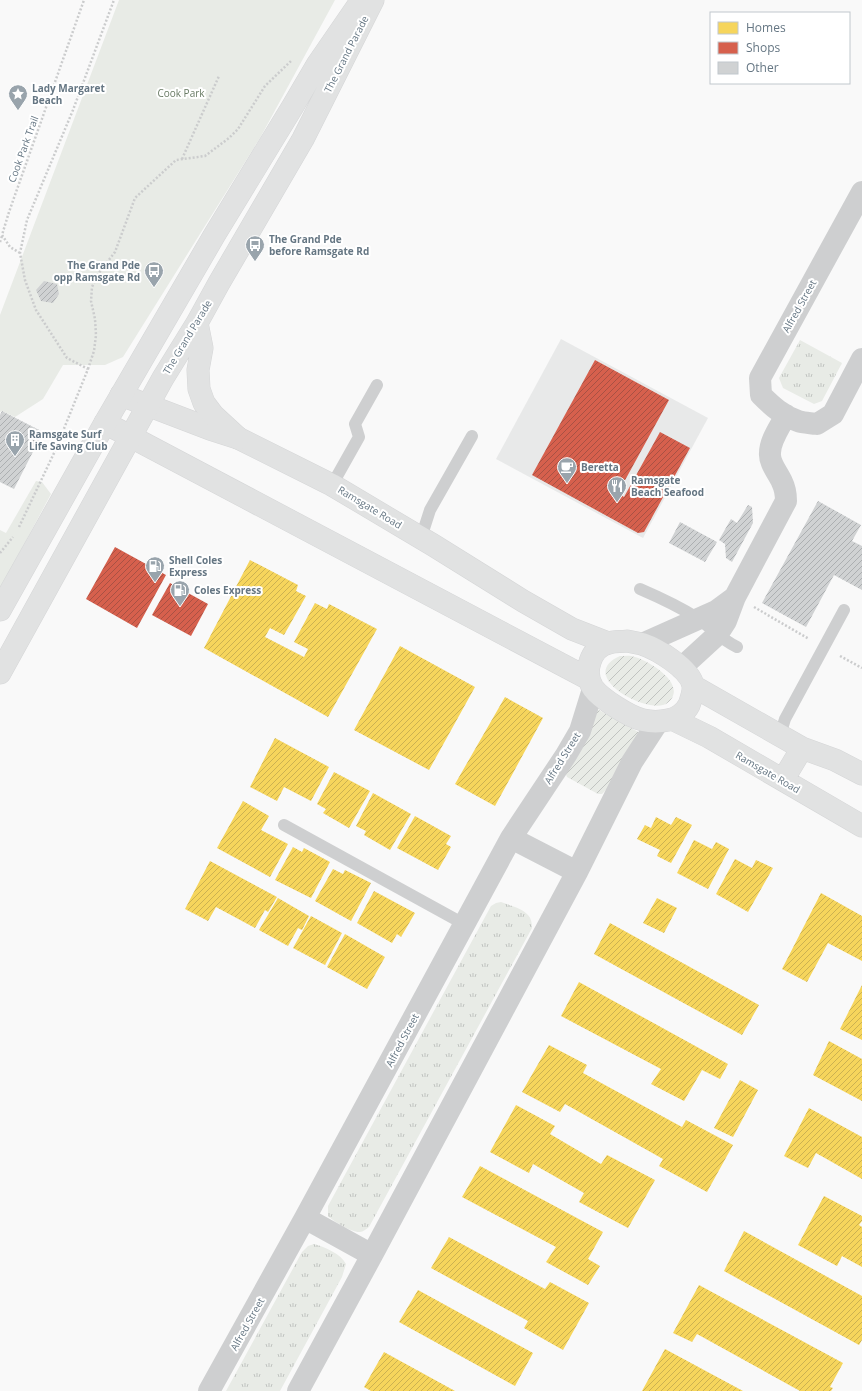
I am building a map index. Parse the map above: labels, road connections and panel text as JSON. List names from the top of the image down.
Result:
{
  "streets": {
    "main road": ["The Grand Parade", "Ramsgate Road"],
    "street": ["Alfred Street"],
    "path": ["Cook Park Trail"]
  },
  "crossings": [
    ["The Grand Parade", "Ramsgate Road"],
    ["Alfred Street", "Ramsgate Road"]
  ],
  "parks": ["Cook Park"],
  "places": {
    "place": ["Lady Margaret Beach"],
    "bus stop": ["The Grand Pde before Ramsgate Rd", "The Grand Pde opp Ramsgate Rd"],
    "building": ["Ramsgate Surf Life Saving Club"],
    "cafe": ["Beretta"],
    "restaurant": ["Ramsgate Beach Seafood"],
    "fuel station": ["Shell Coles Express", "Coles Express"]
  },
  "legend": ["Homes", "Shops", "Other"]
}
